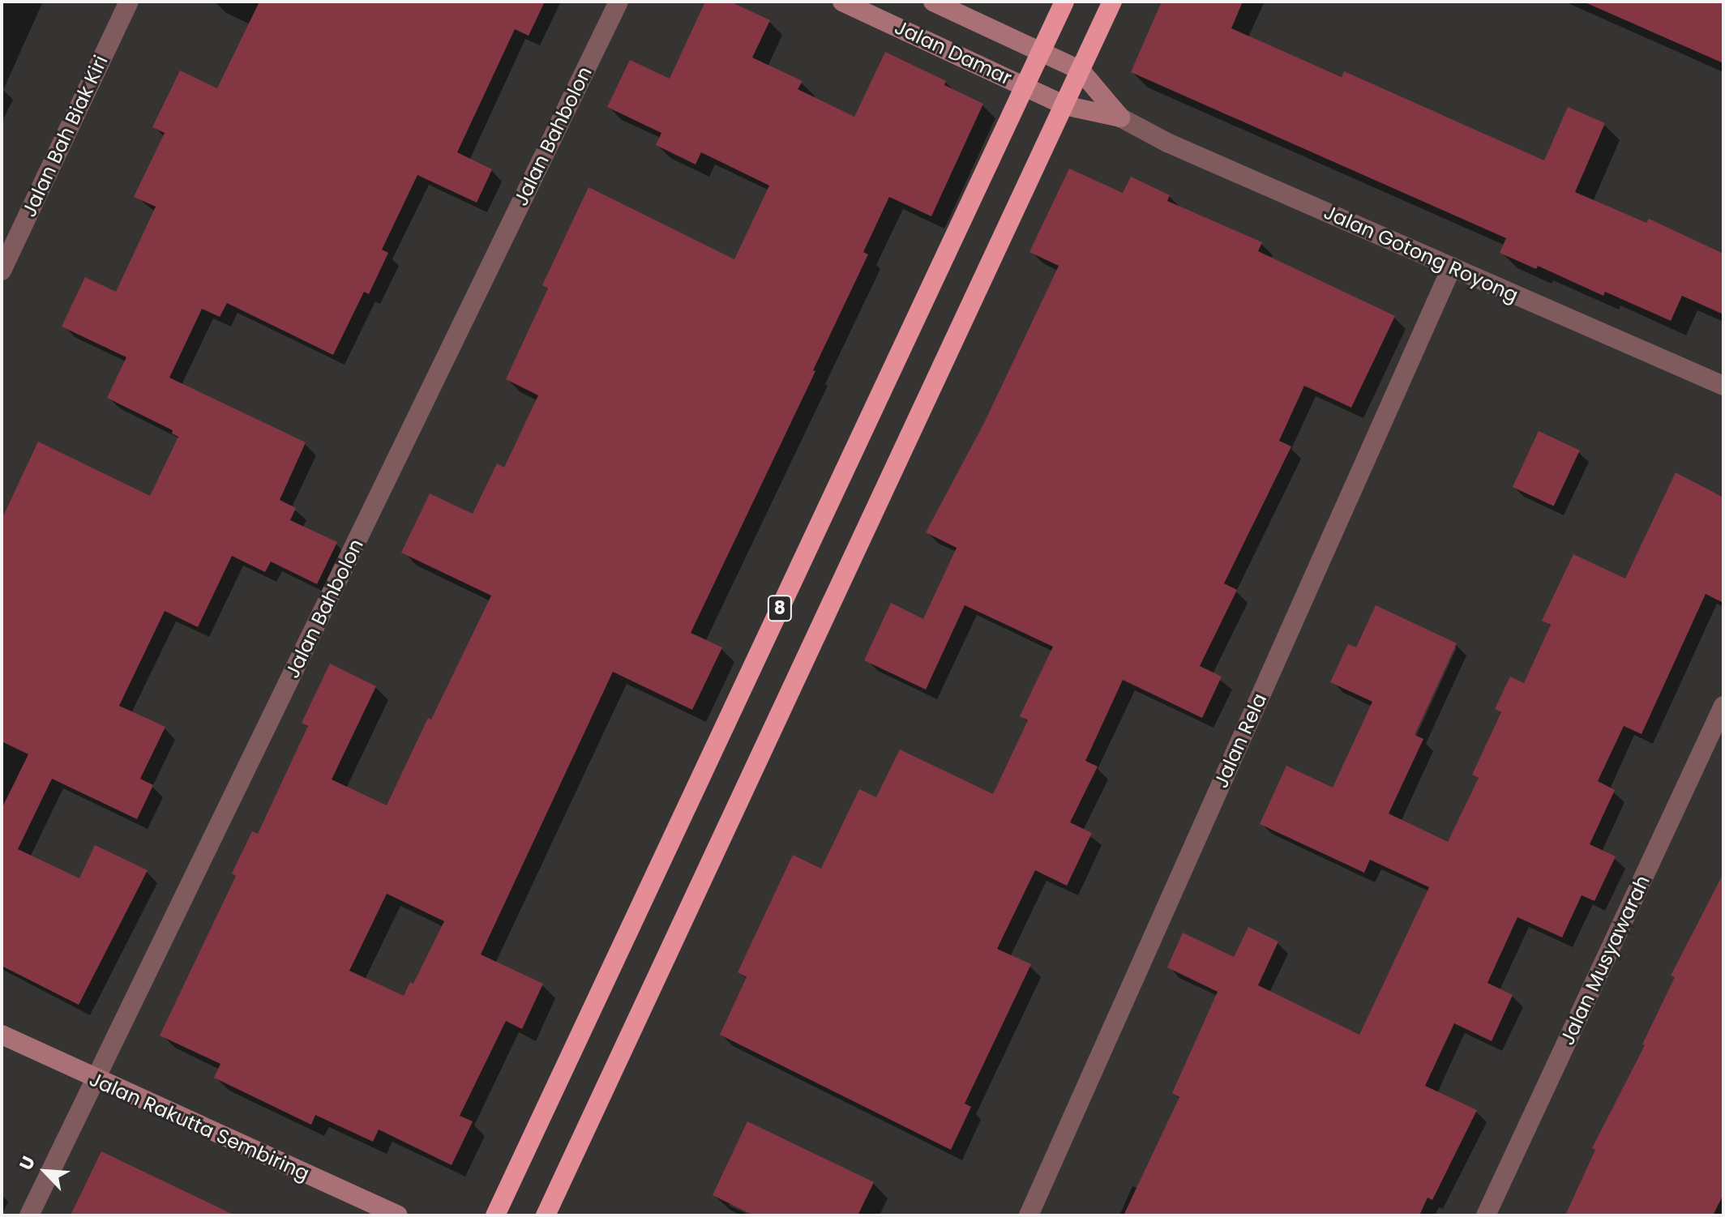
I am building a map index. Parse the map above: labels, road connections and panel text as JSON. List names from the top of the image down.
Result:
{
  "streets": {
    "highway": ["8"],
    "street": [
      "Jalan Damar",
      "Jalan Bah Biak Kiri",
      "Jalan Bahbolon",
      "Jalan Gotong Royong",
      "Jalan Rela",
      "Jalan Musyawarah",
      "Jalan Rakutta Sembiring"
    ]
  },
  "crossings": [
    ["Jalan Damar", "Jalan Gotong Royong"],
    ["Jalan Damar", "8"],
    ["Jalan Bahbolon", "Jalan Rakutta Sembiring"],
    ["Jalan Gotong Royong", "8"],
    ["Jalan Gotong Royong", "Jalan Rela"]
  ],
  "north": "top left"
}
